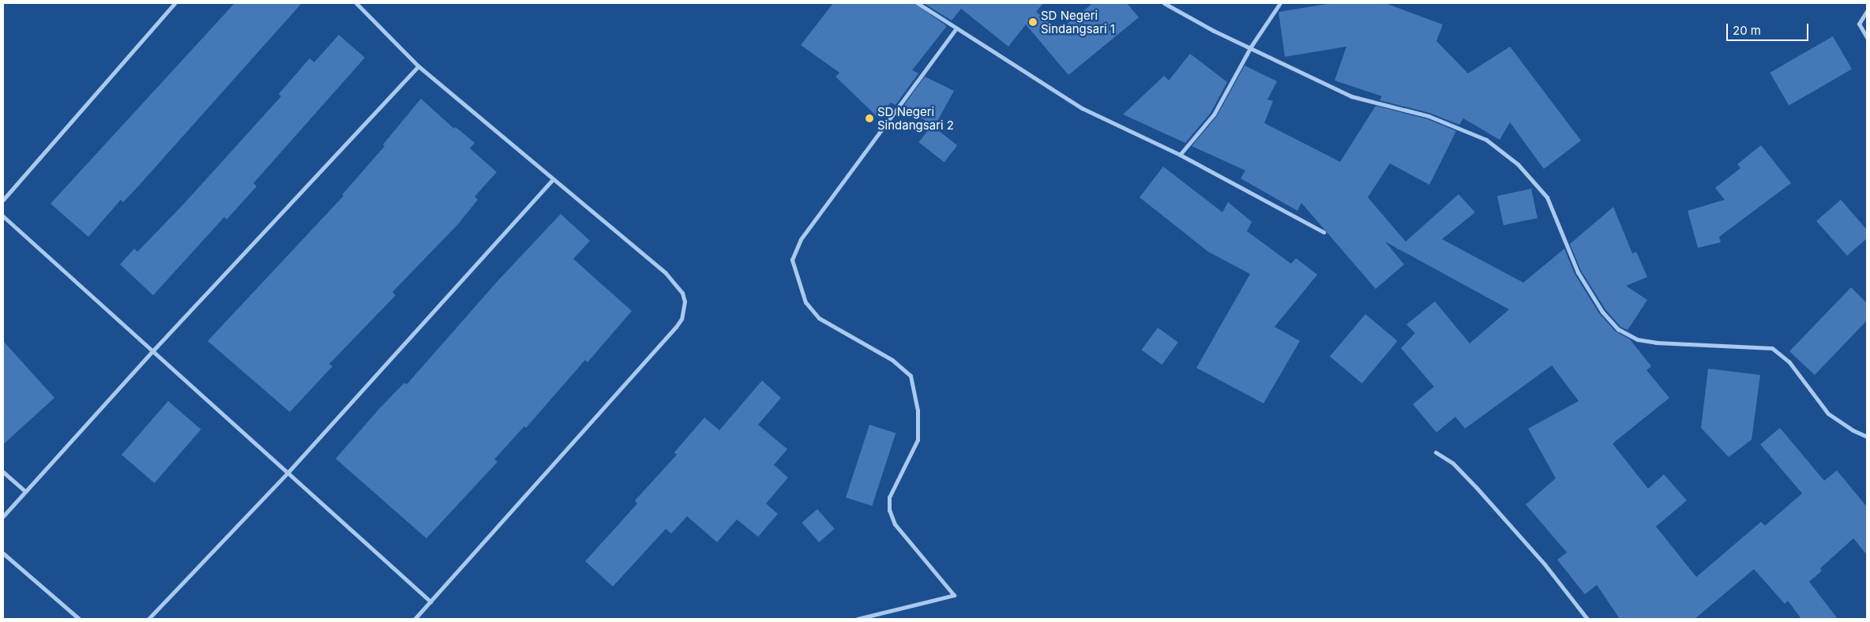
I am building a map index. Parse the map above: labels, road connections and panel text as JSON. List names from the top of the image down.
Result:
{
  "places": ["SD Negeri Sindangsari 1", "SD Negeri Sindangsari 2"],
  "scale_bar": "20 m"
}
